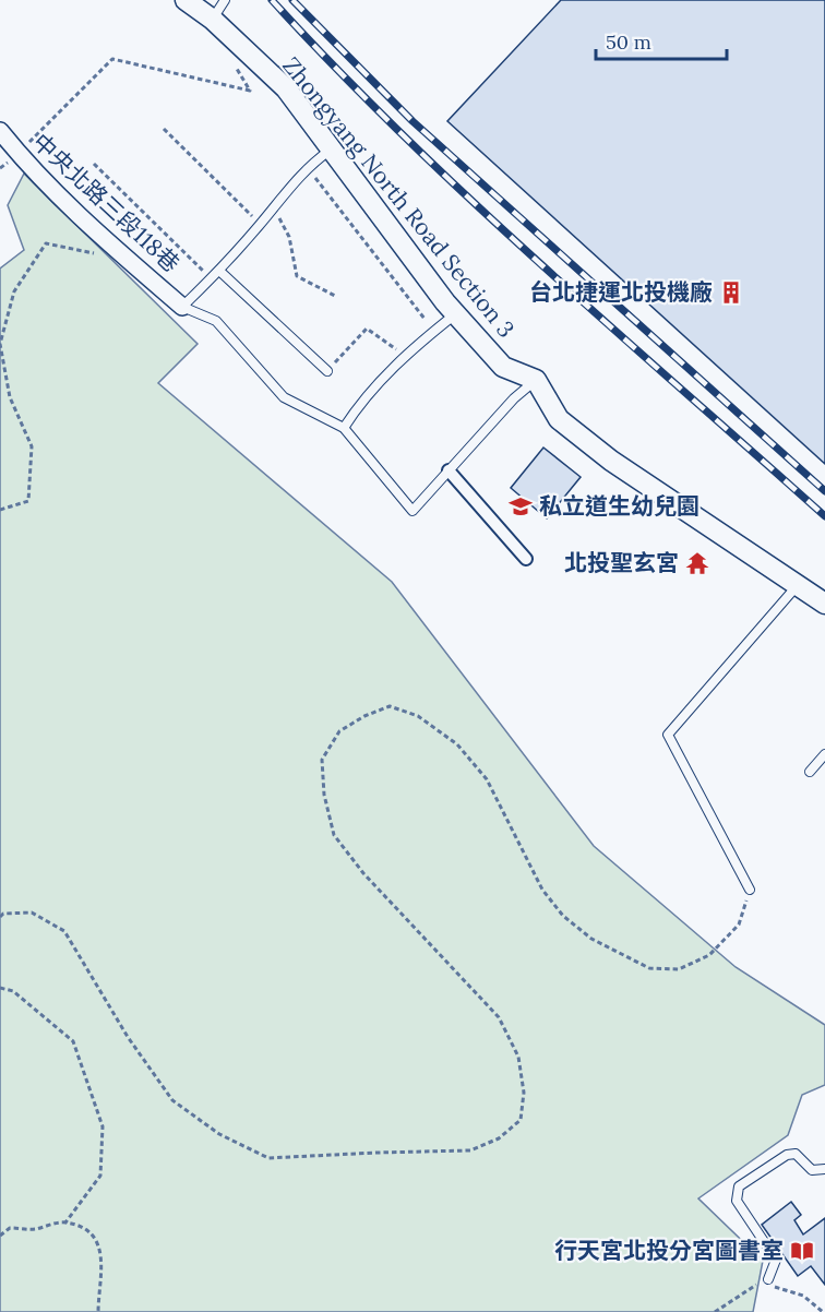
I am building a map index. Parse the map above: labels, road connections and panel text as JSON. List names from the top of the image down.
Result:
{
  "streets": {
    "street": ["Zhongyang North Road Section 3", "中央北路三段118巷"]
  },
  "places": {
    "building": ["台北捷運北投機廠"],
    "school or university": ["私立道生幼兒園"],
    "temple": ["北投聖玄宮"],
    "library": ["行天宮北投分宮圖書室"]
  },
  "scale_bar": "50 m"
}
